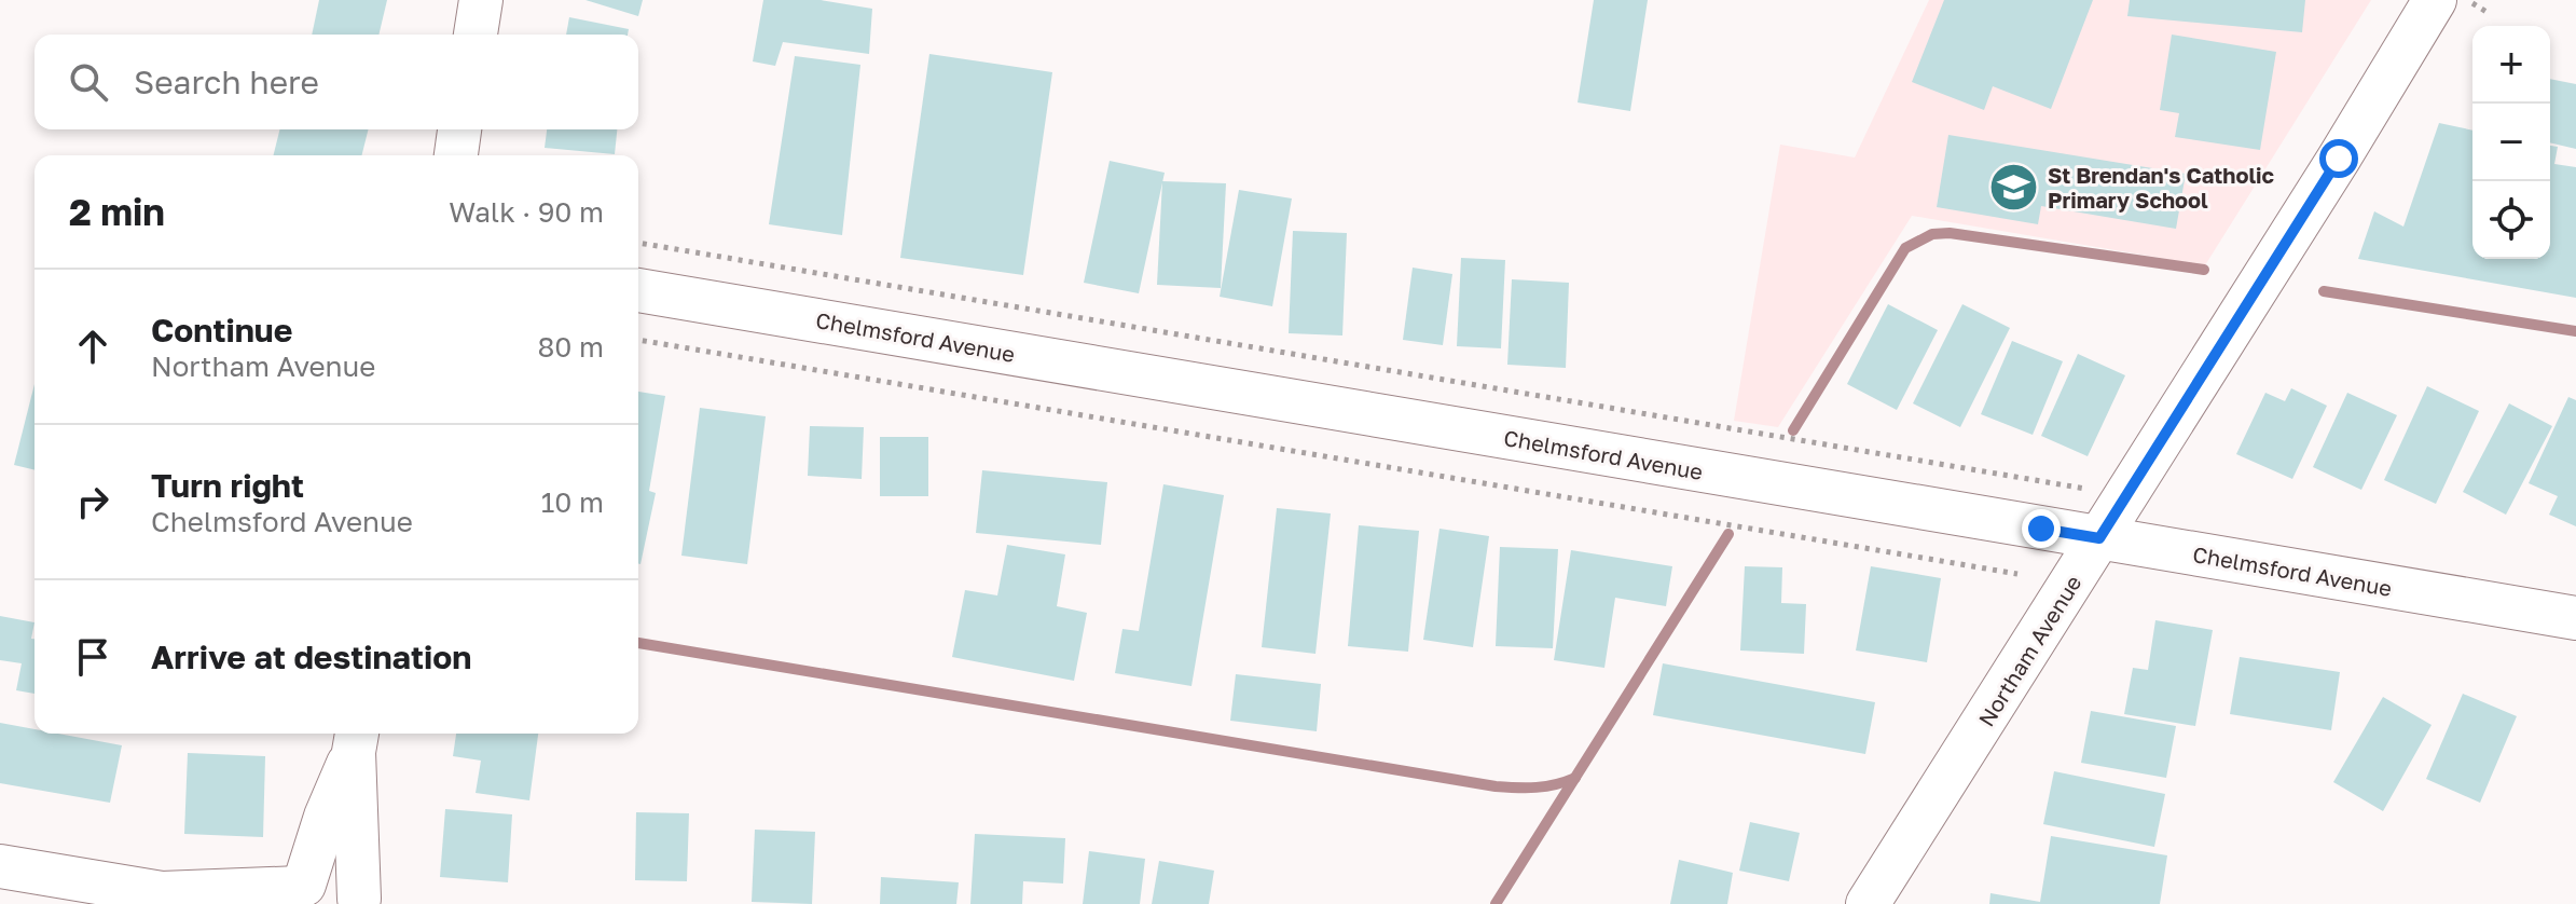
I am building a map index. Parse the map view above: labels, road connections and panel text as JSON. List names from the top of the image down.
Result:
{
  "streets": {
    "street": ["Chelmsford Avenue", "Northam Avenue"]
  },
  "crossings": [
    ["Chelmsford Avenue", "Northam Avenue"]
  ],
  "places": {
    "school or university": ["St Brendan's Catholic Primary School"]
  },
  "page": {
    "map_buttons": ["+", "−"],
    "search": "Search here",
    "heading": ["2 min", "Walk · 90 m"],
    "list": [
      ["Continue", "Northam Avenue", "80 m"],
      ["Turn right", "Chelmsford Avenue", "10 m"],
      "Arrive at destination"
    ]
  }
}
